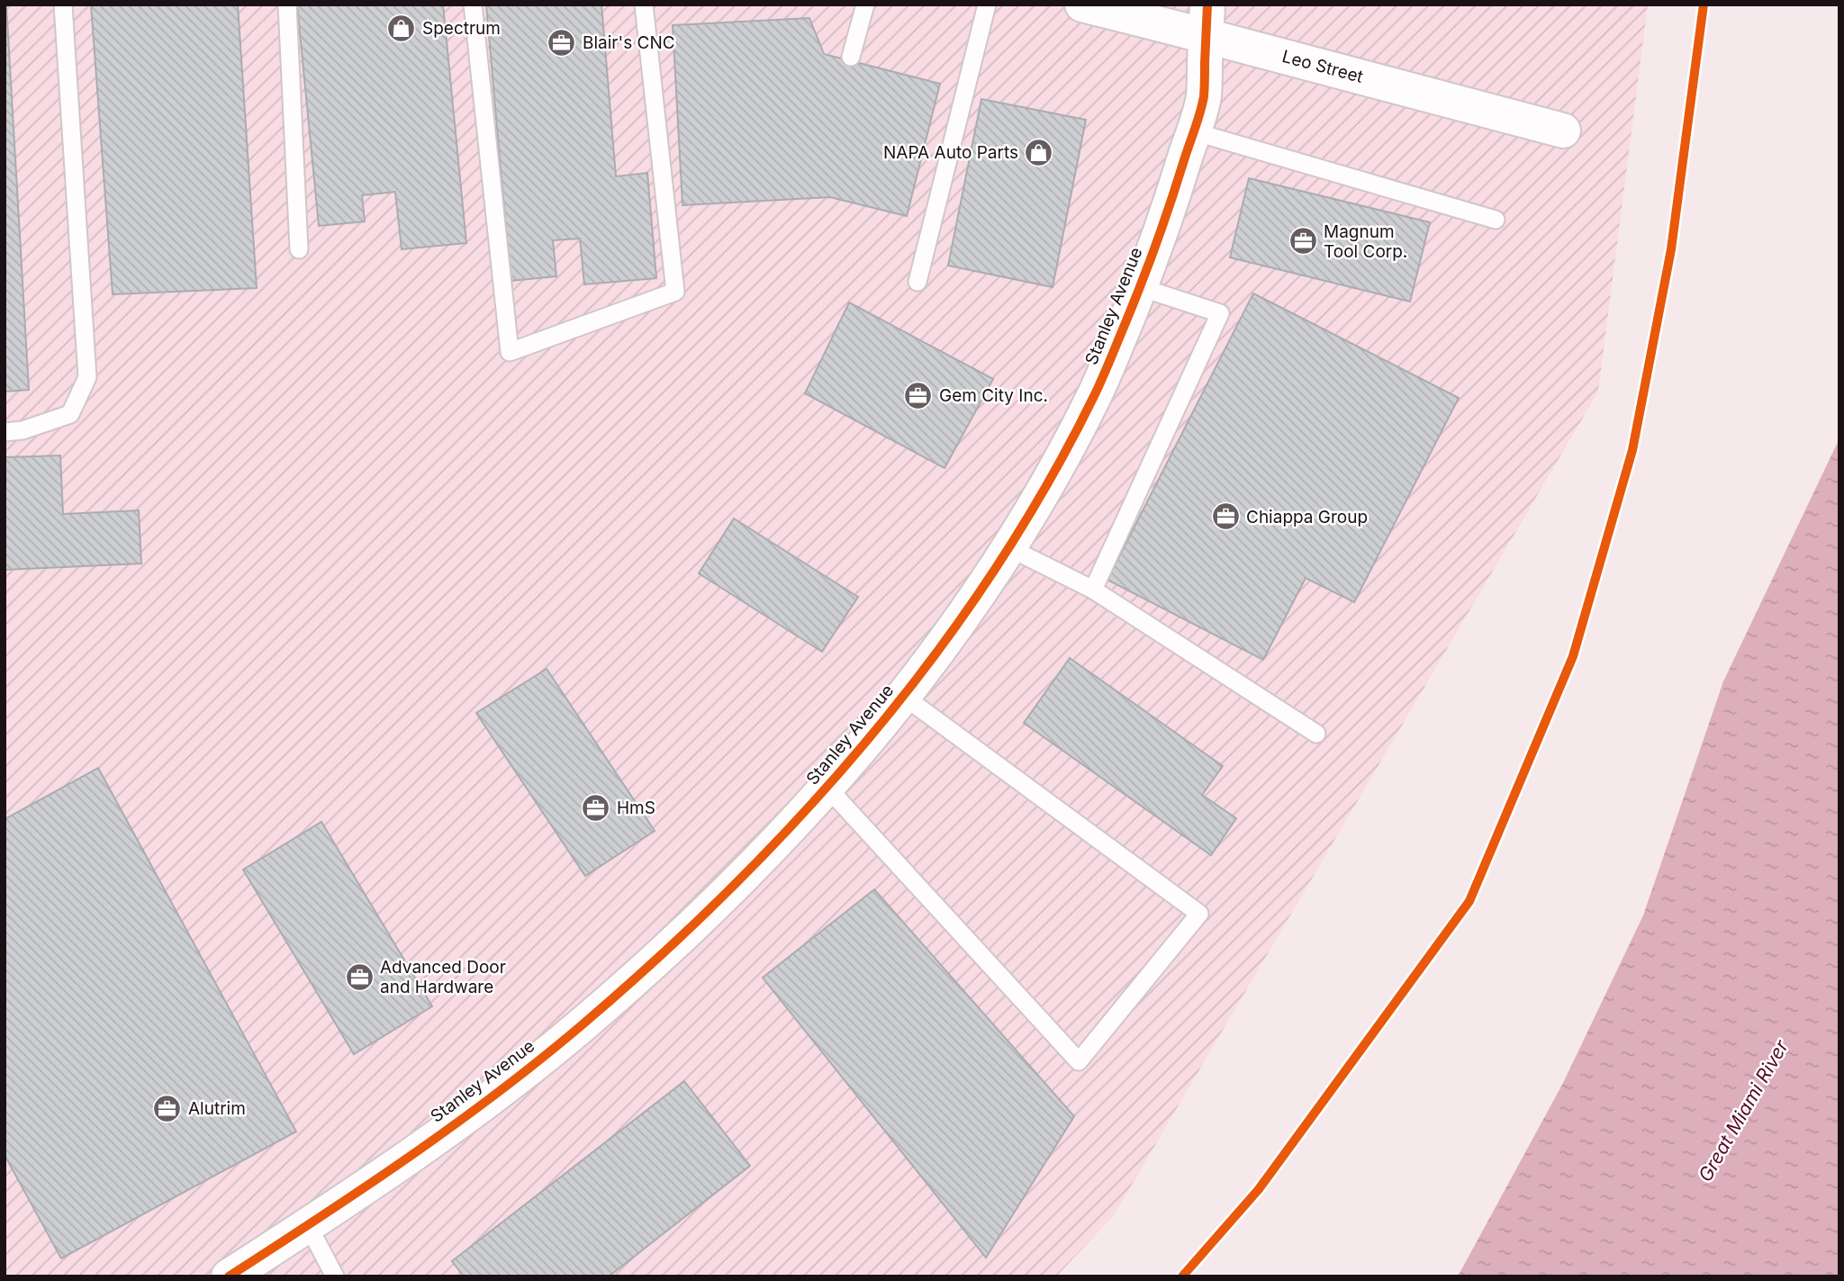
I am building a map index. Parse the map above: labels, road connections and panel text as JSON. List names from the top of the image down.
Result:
{
  "streets": {
    "street": ["Leo Street", "Stanley Avenue"]
  },
  "crossings": [
    ["Leo Street", "Stanley Avenue"]
  ],
  "water": ["Great Miami River"],
  "places": {
    "shop": ["Spectrum", "NAPA Auto Parts"],
    "office": [
      "Blair's CNC",
      "Magnum Tool Corp.",
      "Gem City Inc.",
      "Chiappa Group",
      "HmS",
      "Advanced Door and Hardware",
      "Alutrim"
    ]
  }
}
